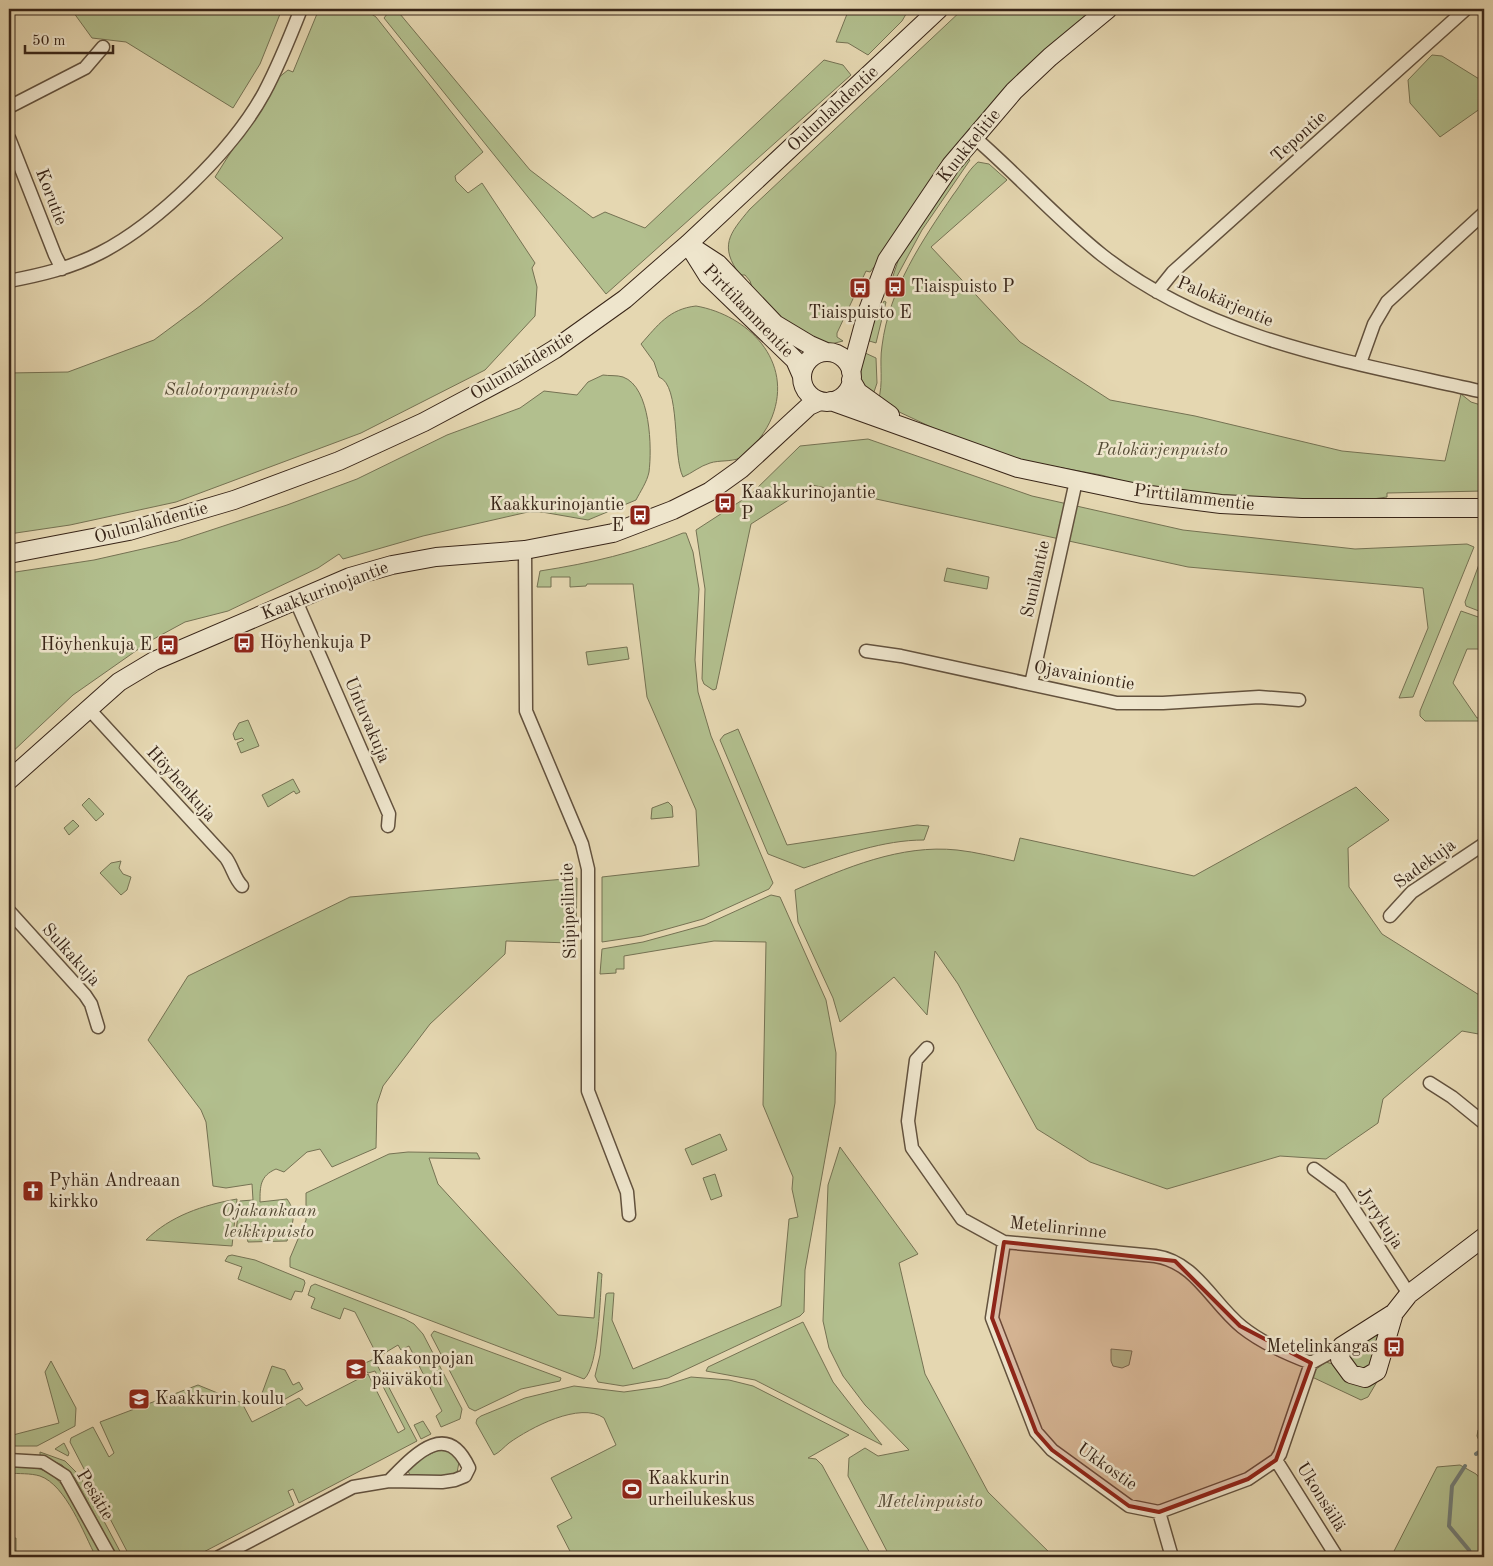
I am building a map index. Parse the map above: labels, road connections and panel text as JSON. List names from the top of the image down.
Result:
{
  "streets": {
    "street": [
      "Oulunlahdentie",
      "Tepontie",
      "Kuukkelitie",
      "Korutie",
      "Palokärjentie",
      "Pirttilammentie",
      "Sunilantie",
      "Kaakkurinojantie",
      "Ojavainiontie",
      "Untuvakuja",
      "Höyhenkuja",
      "Sadekuja",
      "Siipipeilintie",
      "Sulkakuja",
      "Jyrykuja",
      "Metelinrinne",
      "Ukkostie",
      "Pesätie",
      "Ukonsäilä"
    ]
  },
  "crossings": [
    ["Oulunlahdentie", "Pirttilammentie"],
    ["Tepontie", "Palokärjentie"],
    ["Kuukkelitie", "Palokärjentie"],
    ["Kuukkelitie", "Pirttilammentie"],
    ["Kuukkelitie", "Kaakkurinojantie"],
    ["Pirttilammentie", "Sunilantie"],
    ["Pirttilammentie", "Kaakkurinojantie"],
    ["Sunilantie", "Ojavainiontie"],
    ["Kaakkurinojantie", "Untuvakuja"],
    ["Kaakkurinojantie", "Höyhenkuja"],
    ["Kaakkurinojantie", "Siipipeilintie"],
    ["Metelinrinne", "Ukkostie"]
  ],
  "parks": [
    "Salotorpanpuisto",
    "Palokärjenpuisto",
    "Ojakankaan leikkipuisto",
    "Metelinpuisto"
  ],
  "places": {
    "bus stop": [
      "Tiaispuisto P",
      "Tiaispuisto E",
      "Kaakkurinojantie P",
      "Kaakkurinojantie E",
      "Höyhenkuja P",
      "Höyhenkuja E",
      "Metelinkangas"
    ],
    "church": ["Pyhän Andreaan kirkko"],
    "school or university": ["Kaakonpojan päiväkoti", "Kaakkurin koulu"],
    "sports": ["Kaakkurin urheilukeskus"]
  },
  "scale_bar": "50 m"
}
